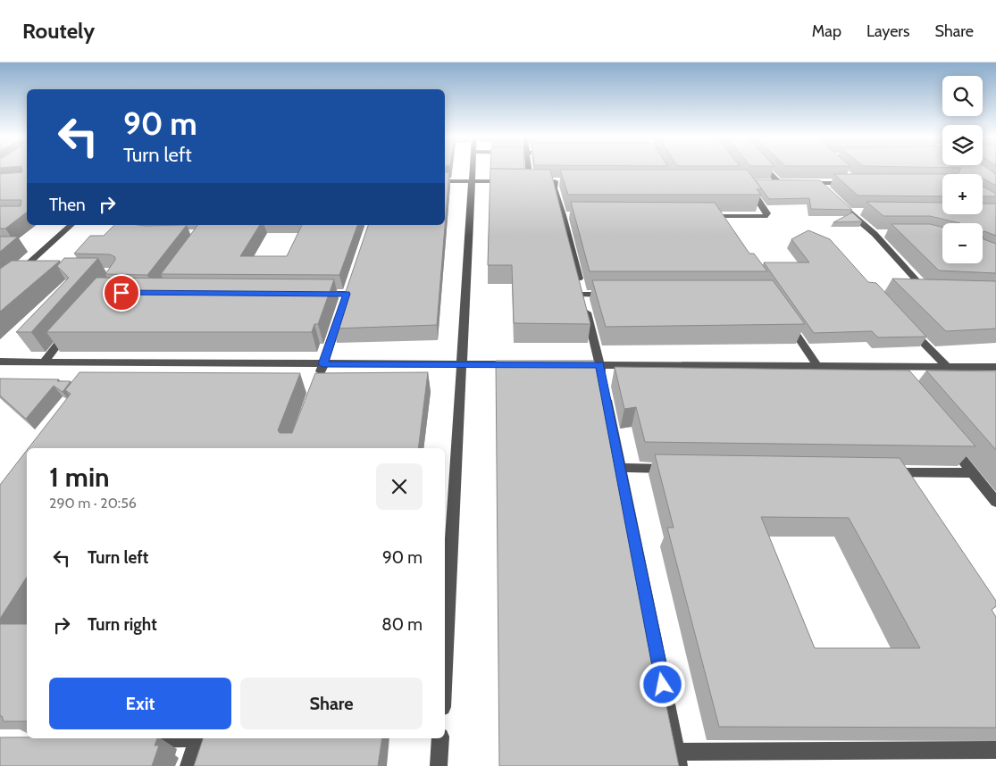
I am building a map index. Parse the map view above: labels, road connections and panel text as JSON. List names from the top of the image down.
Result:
{
  "page": {
    "header": "Routely",
    "nav": ["Map", "Layers", "Share"],
    "map_buttons": ["+", "−"],
    "turn": ["90 m", "Turn left"],
    "then": "Then",
    "heading": ["1 min", "290 m · 20:56"],
    "list": [
      {
        "name": "Turn left",
        "value": "90 m"
      },
      {
        "name": "Turn right",
        "value": "80 m"
      }
    ],
    "buttons": ["Exit", "Share"]
  }
}
